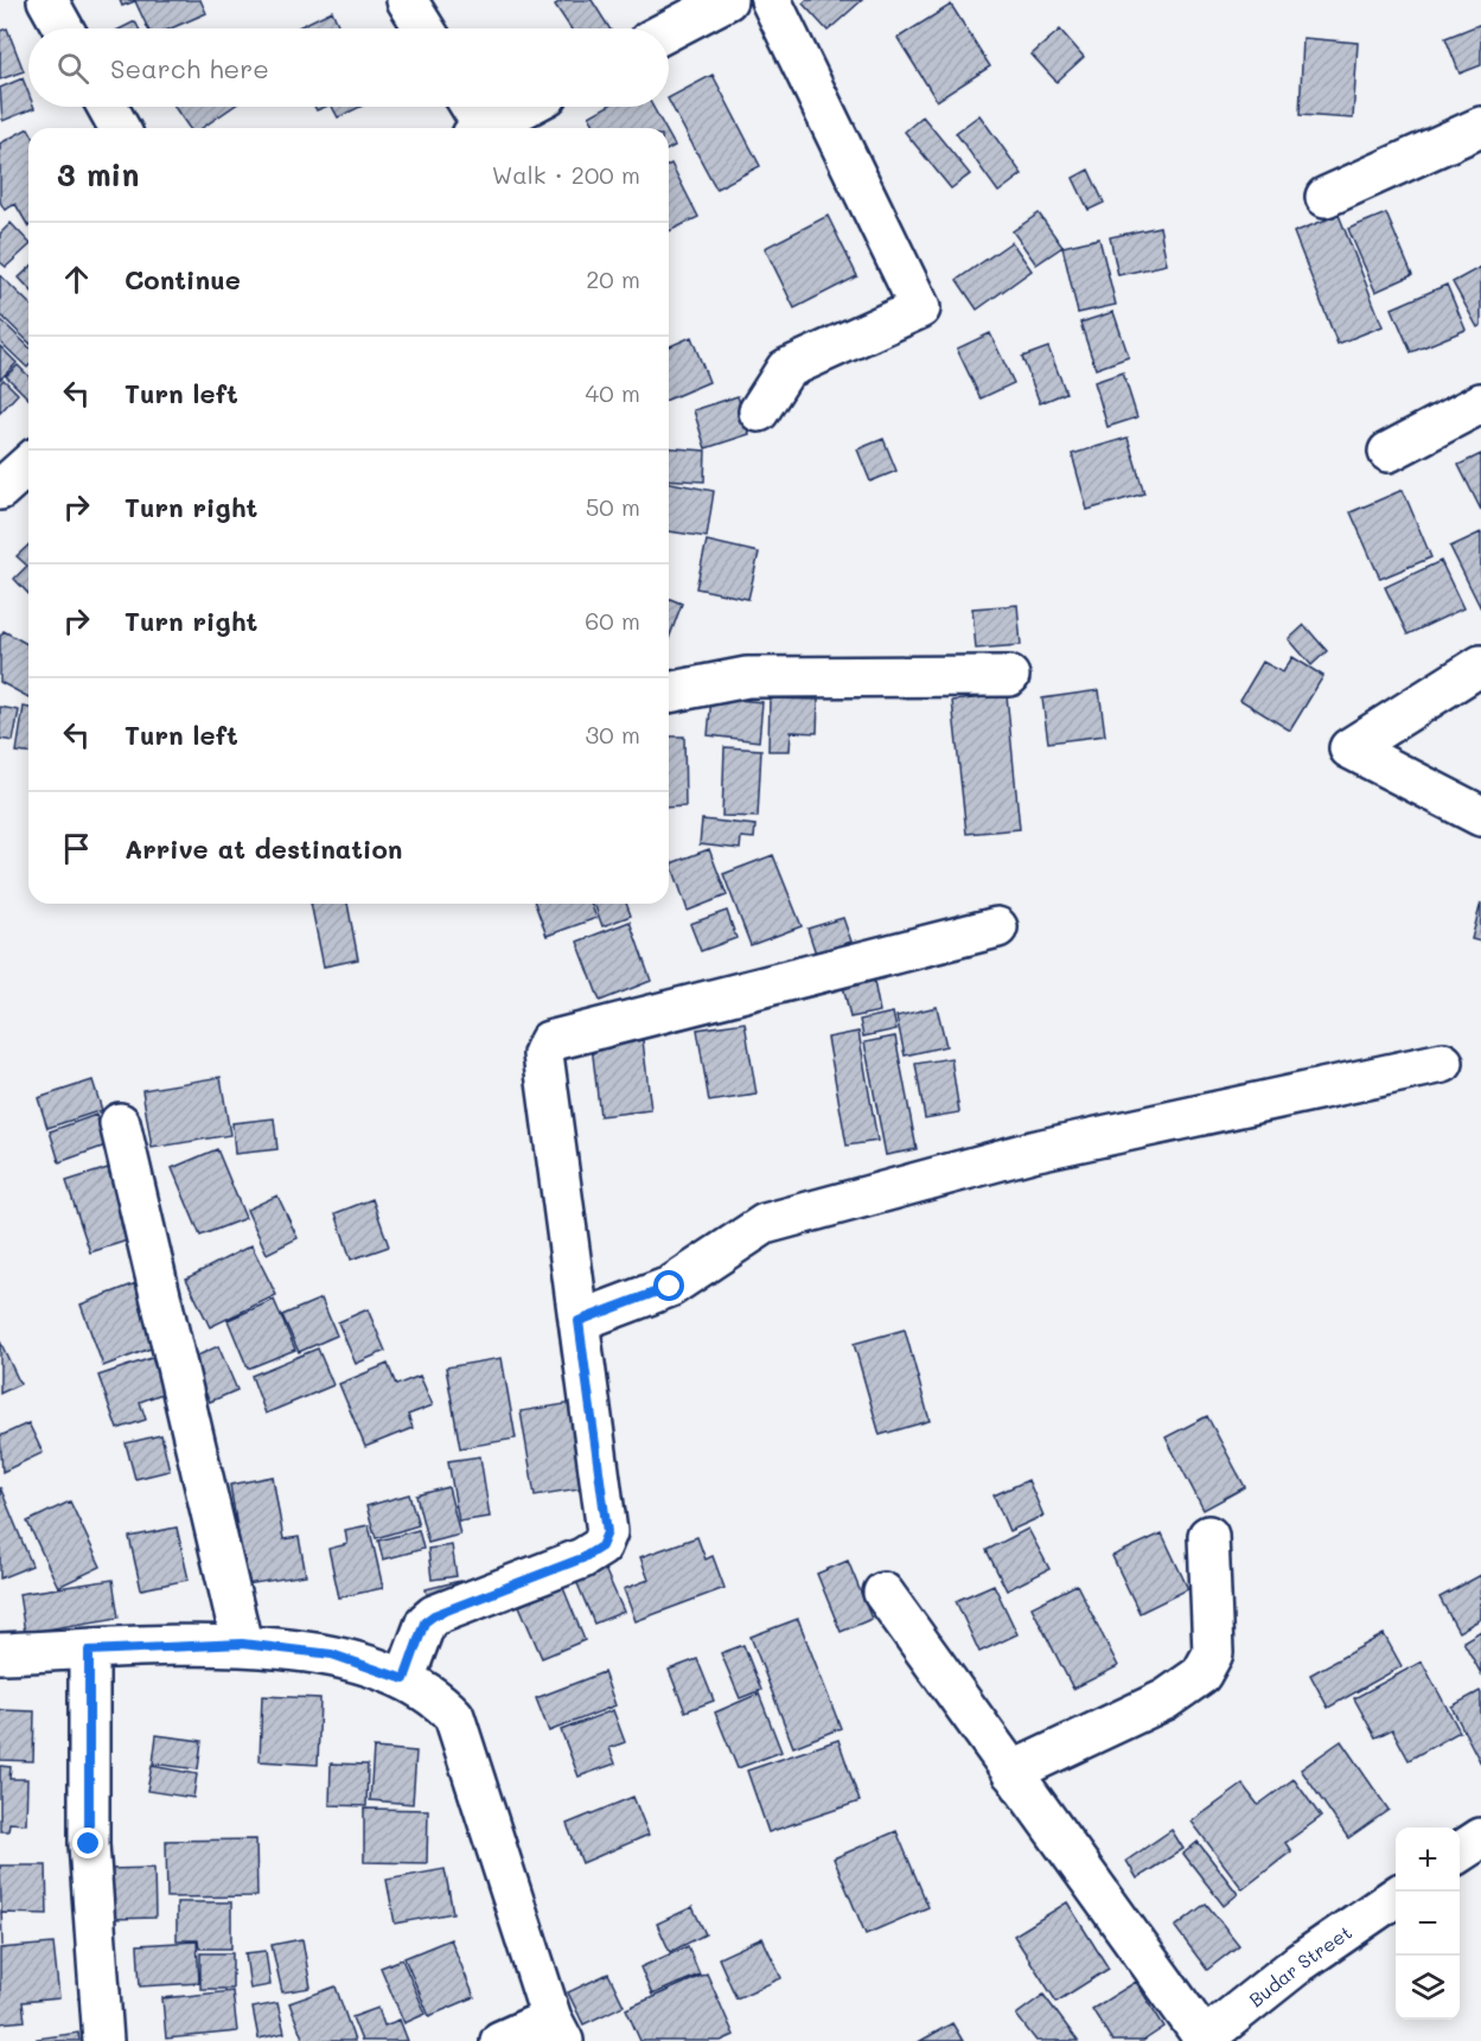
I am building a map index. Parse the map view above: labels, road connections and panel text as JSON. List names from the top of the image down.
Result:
{
  "streets": {
    "street": ["Budar Street"]
  },
  "page": {
    "search": "Search here",
    "heading": ["3 min", "Walk · 200 m"],
    "list": [
      ["Continue", "20 m"],
      ["Turn left", "40 m"],
      ["Turn right", "50 m"],
      ["Turn right", "60 m"],
      ["Turn left", "30 m"],
      "Arrive at destination"
    ],
    "map_buttons": ["+", "−"]
  }
}
